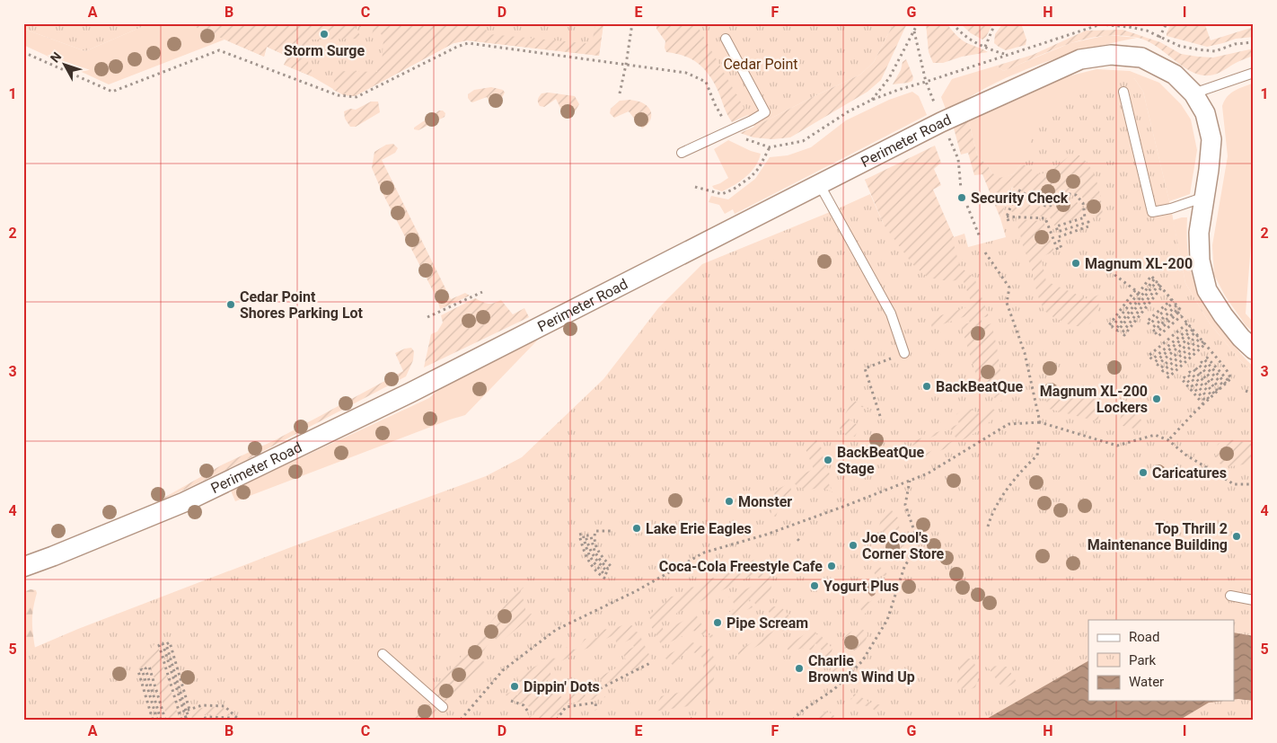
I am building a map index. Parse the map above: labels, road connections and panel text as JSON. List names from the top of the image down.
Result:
{
  "streets": {
    "street": ["Perimeter Road"]
  },
  "parks": ["Cedar Point"],
  "places": [
    "Storm Surge",
    "Security Check",
    "Magnum XL-200",
    "Cedar Point Shores Parking Lot",
    "BackBeatQue",
    "Magnum XL-200 Lockers",
    "BackBeatQue Stage",
    "Caricatures",
    "Monster",
    "Lake Erie Eagles",
    "Top Thrill 2 Maintenance Building",
    "Joe Cool's Corner Store",
    "Coca-Cola Freestyle Cafe",
    "Yogurt Plus",
    "Pipe Scream",
    "Charlie Brown's Wind Up",
    "Dippin' Dots"
  ],
  "legend": ["Road", "Park", "Water"],
  "north": "top left",
  "grid": {
    "columns": [
      "A",
      "B",
      "C",
      "D",
      "E",
      "F",
      "G",
      "H",
      "I"
    ],
    "rows": [
      "1",
      "2",
      "3",
      "4",
      "5"
    ]
  }
}
